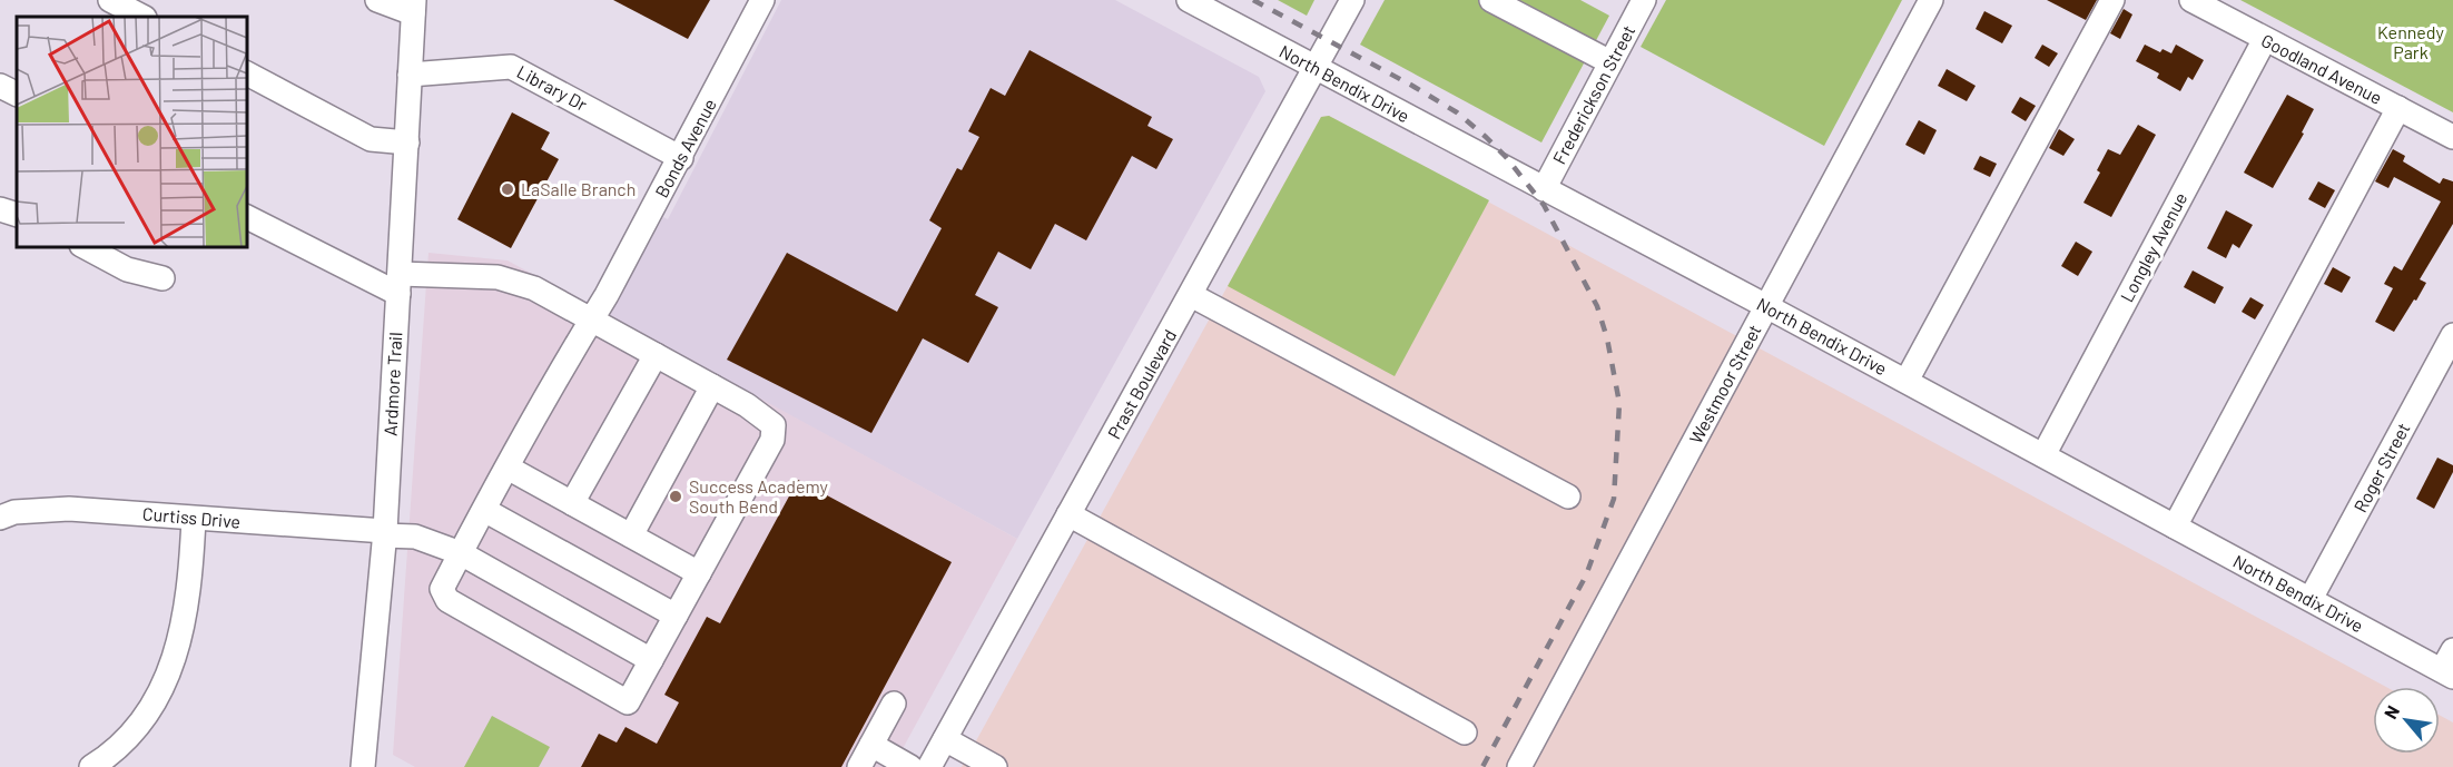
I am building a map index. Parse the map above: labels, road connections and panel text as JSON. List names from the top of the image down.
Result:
{
  "streets": {
    "street": [
      "Goodland Avenue",
      "North Bendix Drive",
      "Library Dr",
      "Frederickson Street",
      "Bonds Avenue",
      "Longley Avenue",
      "Ardmore Trail",
      "Prast Boulevard",
      "Westmoor Street",
      "Roger Street",
      "Curtiss Drive"
    ]
  },
  "crossings": [
    ["Goodland Avenue", "Longley Avenue"],
    ["North Bendix Drive", "Frederickson Street"],
    ["North Bendix Drive", "Longley Avenue"],
    ["North Bendix Drive", "Prast Boulevard"],
    ["North Bendix Drive", "Westmoor Street"],
    ["North Bendix Drive", "Roger Street"],
    ["Library Dr", "Bonds Avenue"],
    ["Library Dr", "Ardmore Trail"],
    ["Bonds Avenue", "Curtiss Drive"],
    ["Ardmore Trail", "Curtiss Drive"]
  ],
  "parks": ["Kennedy Park"],
  "places": ["LaSalle Branch", "Success Academy South Bend"],
  "north": "top left"
}
